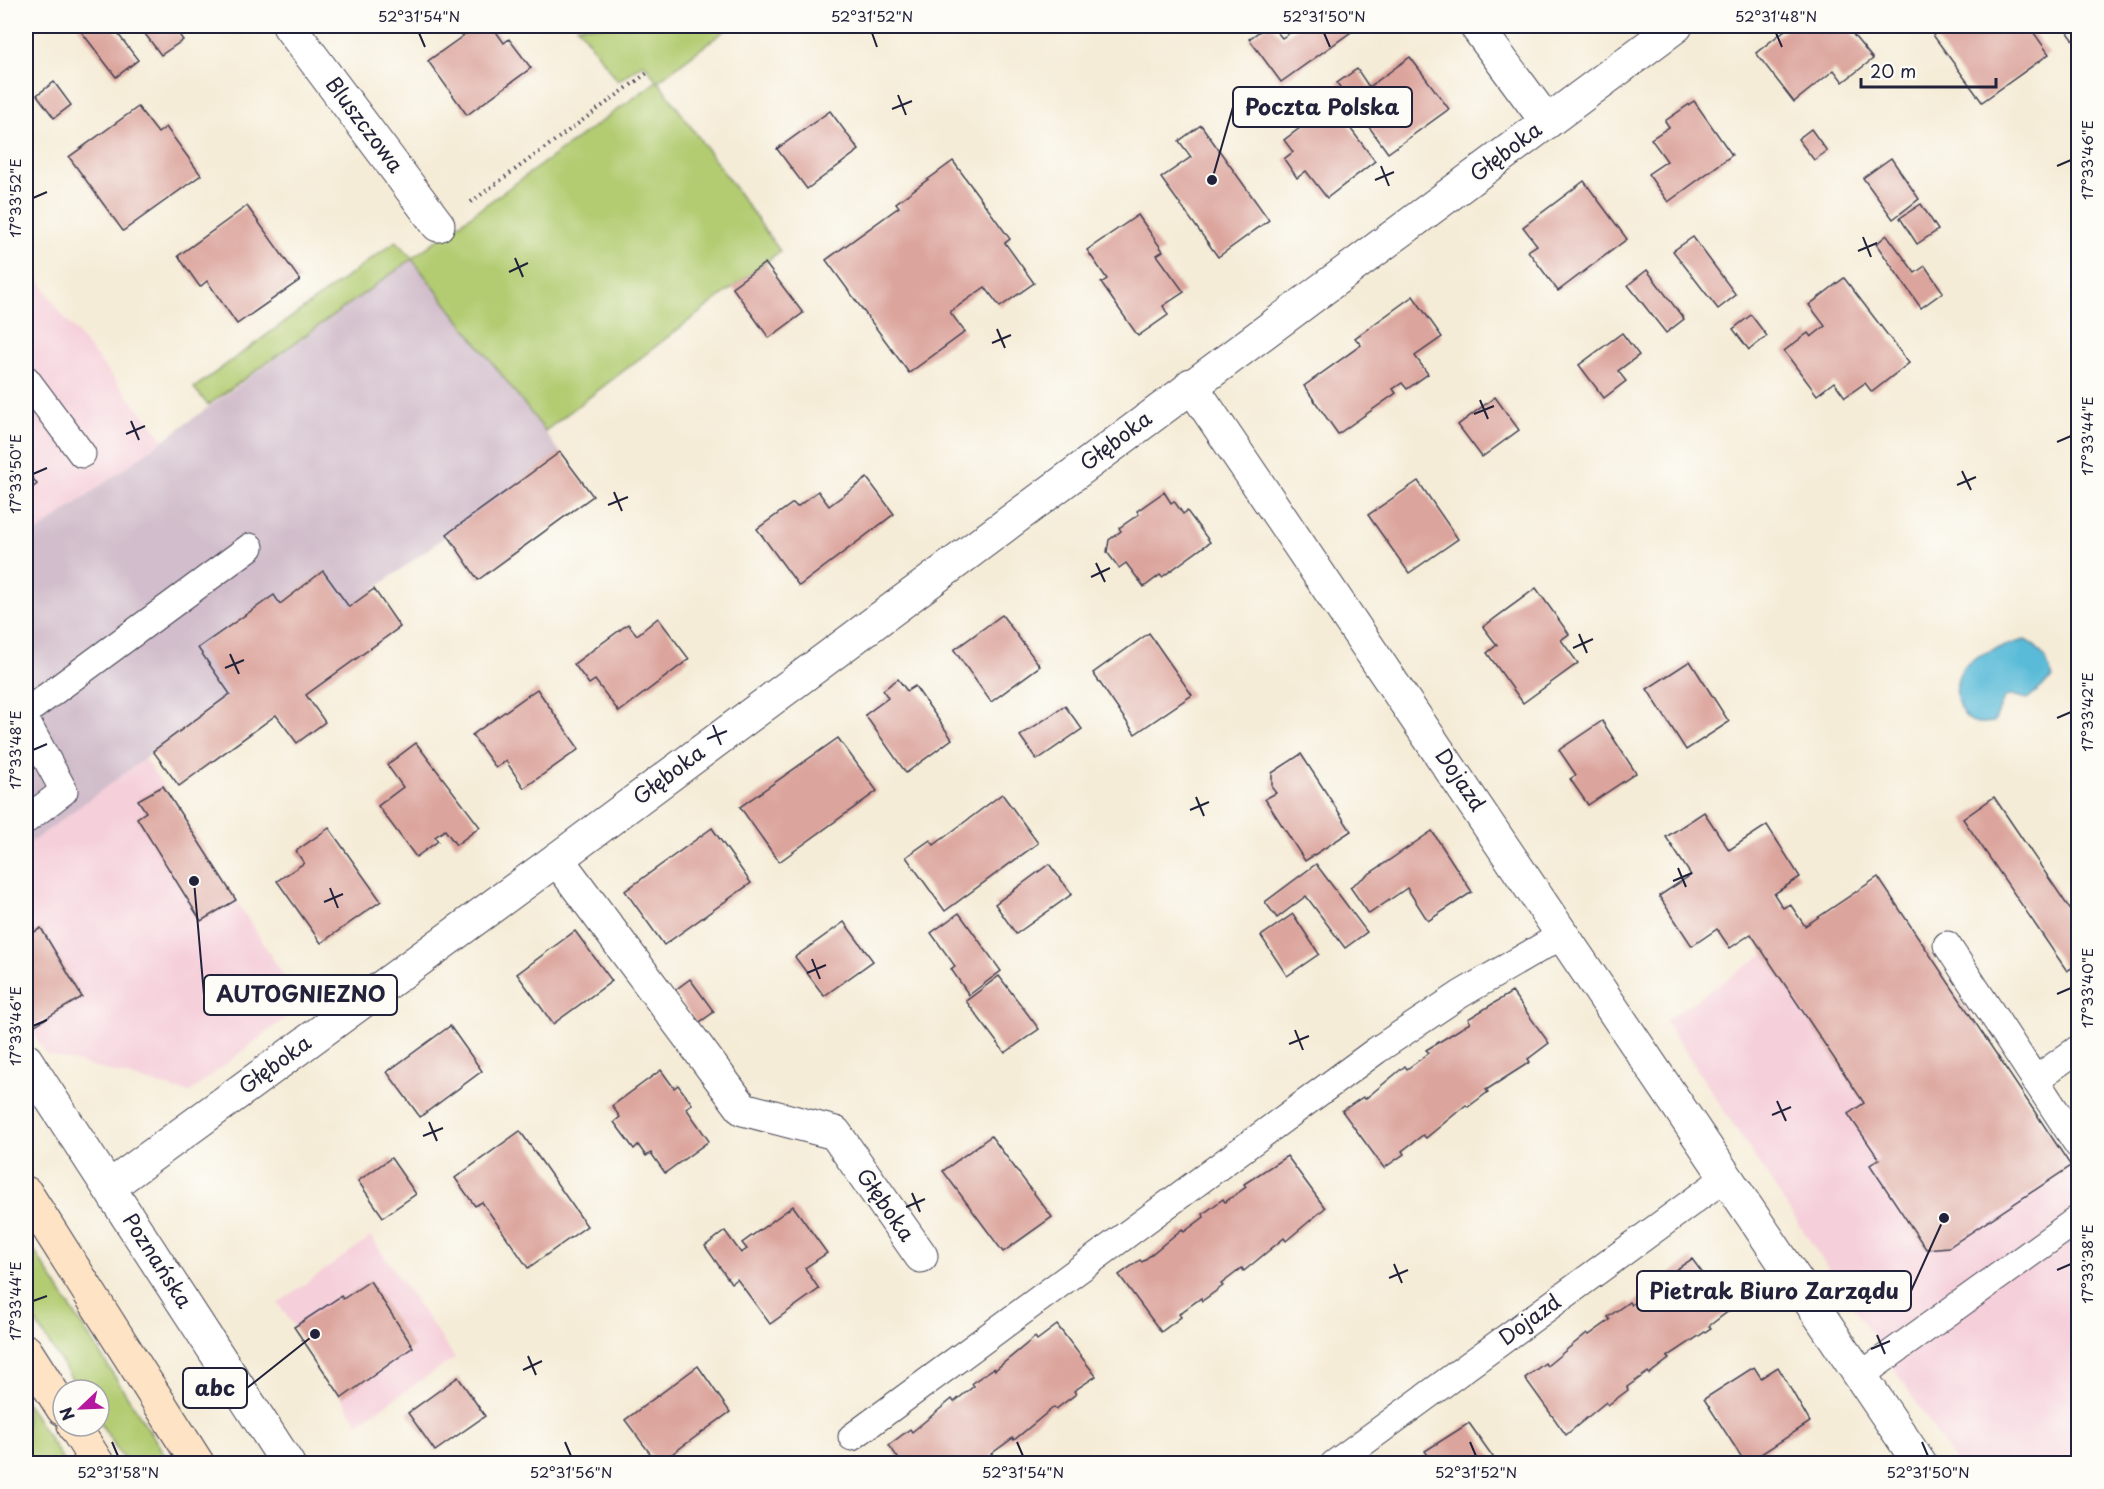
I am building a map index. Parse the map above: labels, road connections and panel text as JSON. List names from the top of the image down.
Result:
{
  "streets": {
    "street": [
      "Bluszczowa",
      "Głęboka",
      "Dojazd",
      "Poznańska"
    ]
  },
  "crossings": [
    ["Głęboka", "Dojazd"],
    ["Głęboka", "Poznańska"]
  ],
  "places": [
    "Poczta Polska",
    "AUTOGNIEZNO",
    "Pietrak Biuro Zarządu",
    "abc"
  ],
  "scale_bar": "20 m",
  "north": "bottom left",
  "coordinates": [
    "52°31'54\"N",
    "52°31'52\"N",
    "52°31'50\"N",
    "52°31'48\"N",
    "17°33'46\"E",
    "17°33'52\"E",
    "17°33'44\"E",
    "17°33'50\"E",
    "17°33'42\"E",
    "17°33'48\"E",
    "17°33'40\"E",
    "17°33'38\"E",
    "52°31'58\"N",
    "52°31'56\"N"
  ]
}
